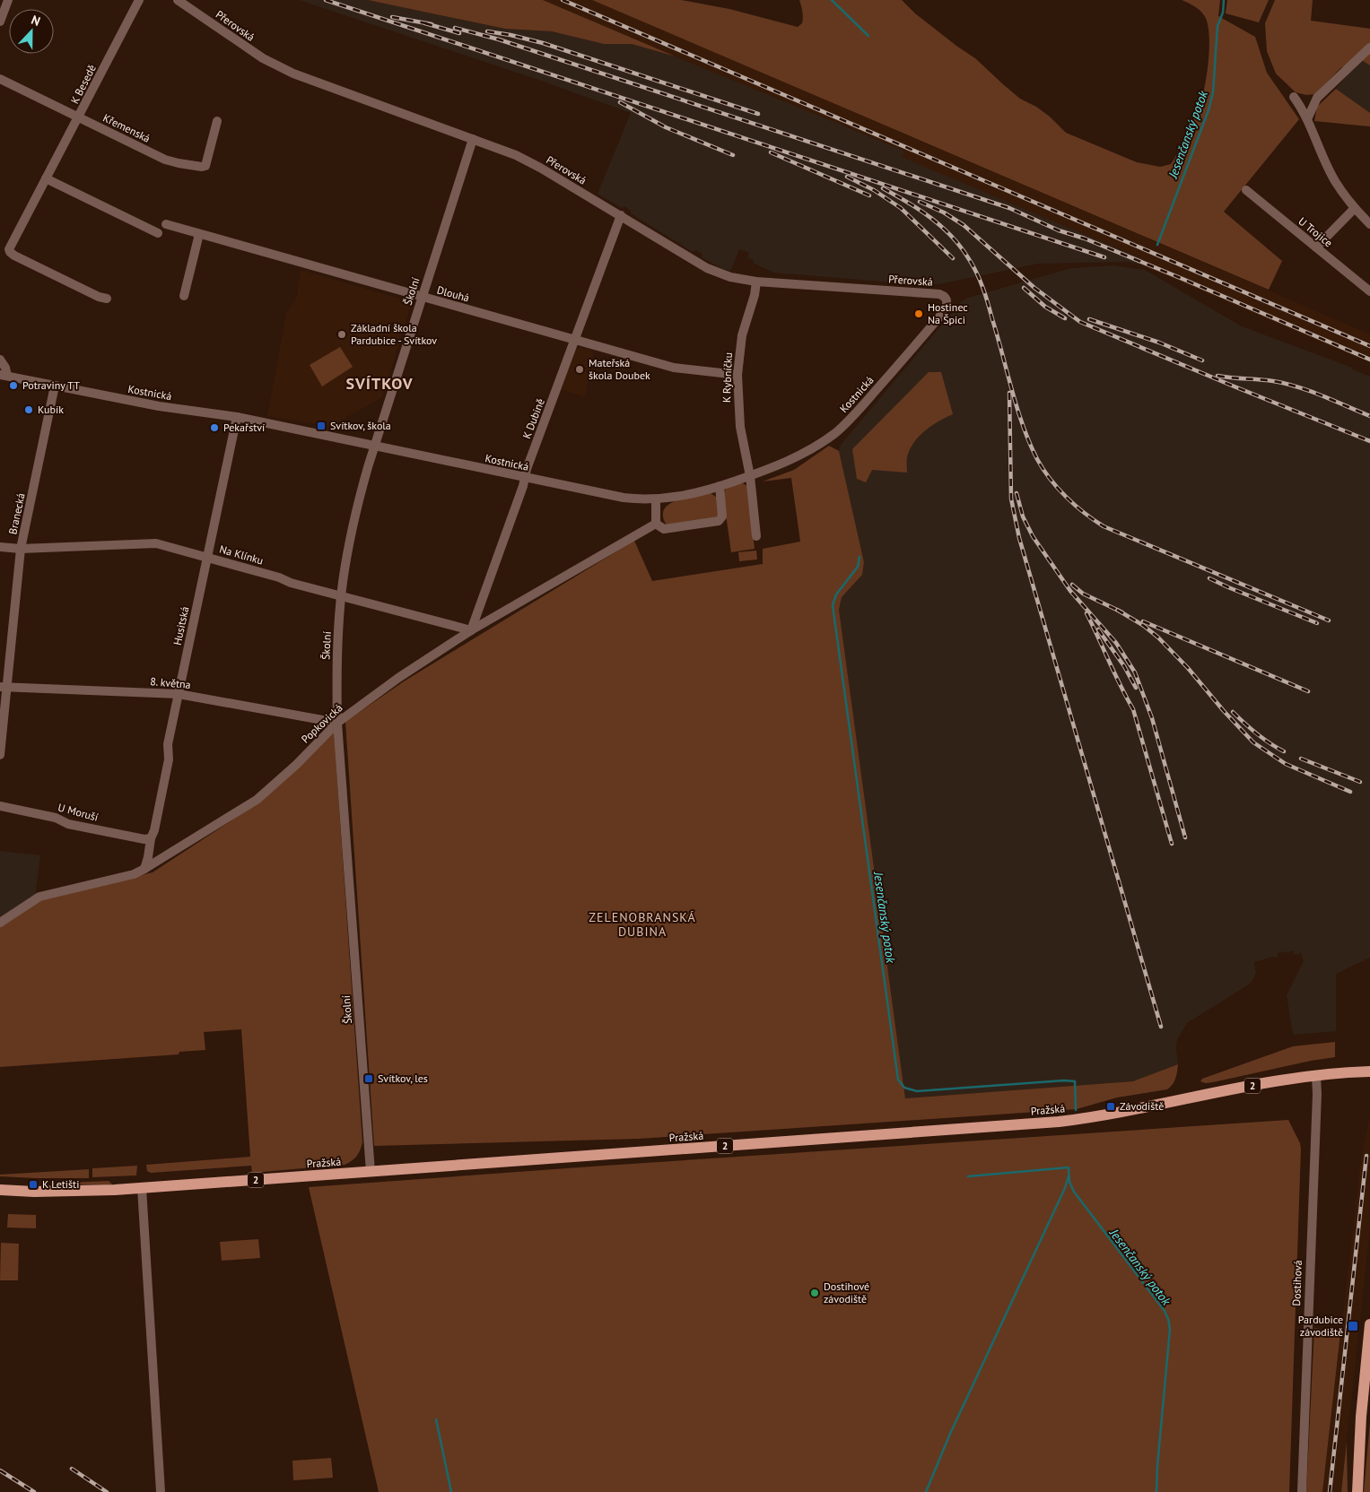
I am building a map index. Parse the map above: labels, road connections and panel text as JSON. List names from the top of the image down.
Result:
{
  "streets": {
    "main road": ["2", "Pražská"],
    "street": [
      "Přerovská",
      "K Besedě",
      "Křemenská",
      "U Trojice",
      "Školní",
      "Dlouhá",
      "K Rybníčku",
      "Kostnická",
      "K Dubině",
      "Branecká",
      "Na Klínku",
      "Husitská",
      "8. května",
      "Popkovická",
      "U Moruší",
      "Dostihová"
    ]
  },
  "crossings": [
    ["Přerovská", "Školní"],
    ["Přerovská", "K Rybníčku"],
    ["Přerovská", "Kostnická"],
    ["Přerovská", "K Dubině"],
    ["K Besedě", "Křemenská"],
    ["Školní", "Dlouhá"],
    ["Školní", "Kostnická"],
    ["Školní", "Na Klínku"],
    ["Školní", "8. května"],
    ["Školní", "Popkovická"],
    ["Školní", "Pražská"],
    ["Dlouhá", "K Rybníčku"],
    ["Dlouhá", "K Dubině"],
    ["K Rybníčku", "Kostnická"],
    ["Kostnická", "K Dubině"],
    ["Kostnická", "Branecká"],
    ["Kostnická", "Husitská"],
    ["K Dubině", "Na Klínku"],
    ["K Dubině", "Popkovická"],
    ["Branecká", "Na Klínku"],
    ["Branecká", "8. května"],
    ["Na Klínku", "Husitská"],
    ["Na Klínku", "Popkovická"],
    ["Husitská", "8. května"],
    ["Husitská", "Popkovická"],
    ["Husitská", "U Moruší"],
    ["8. května", "Popkovická"],
    ["Pražská", "Dostihová"]
  ],
  "districts": ["SVÍTKOV", "ZELENOBRANSKÁ DUBINA"],
  "water": ["Jesenčanský potok"],
  "places": {
    "other": [
      "Hostinec Na Špici",
      "Základní škola Pardubice - Svítkov",
      "Mateřská škola Doubek",
      "Potraviny TT",
      "Kubík",
      "Pekařství",
      "Dostihové závodiště"
    ],
    "transit": [
      "Svítkov, škola",
      "Svítkov, les",
      "Závodiště",
      "K Letišti",
      "Pardubice závodiště"
    ]
  },
  "north": "top"
}
